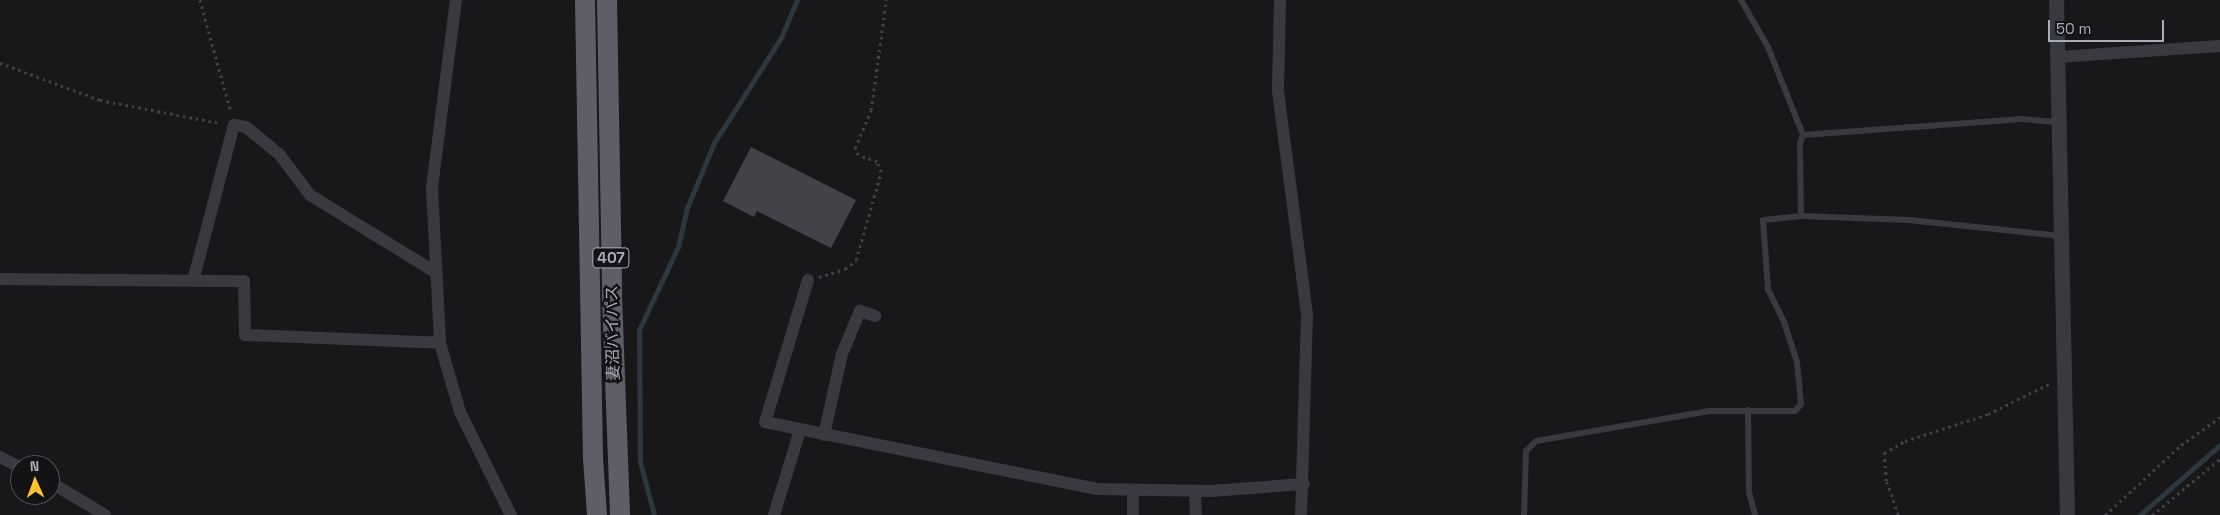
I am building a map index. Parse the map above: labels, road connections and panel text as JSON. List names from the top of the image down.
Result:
{
  "streets": {
    "highway": ["407", "妻沼バイパス"]
  },
  "scale_bar": "50 m",
  "north": "top"
}
